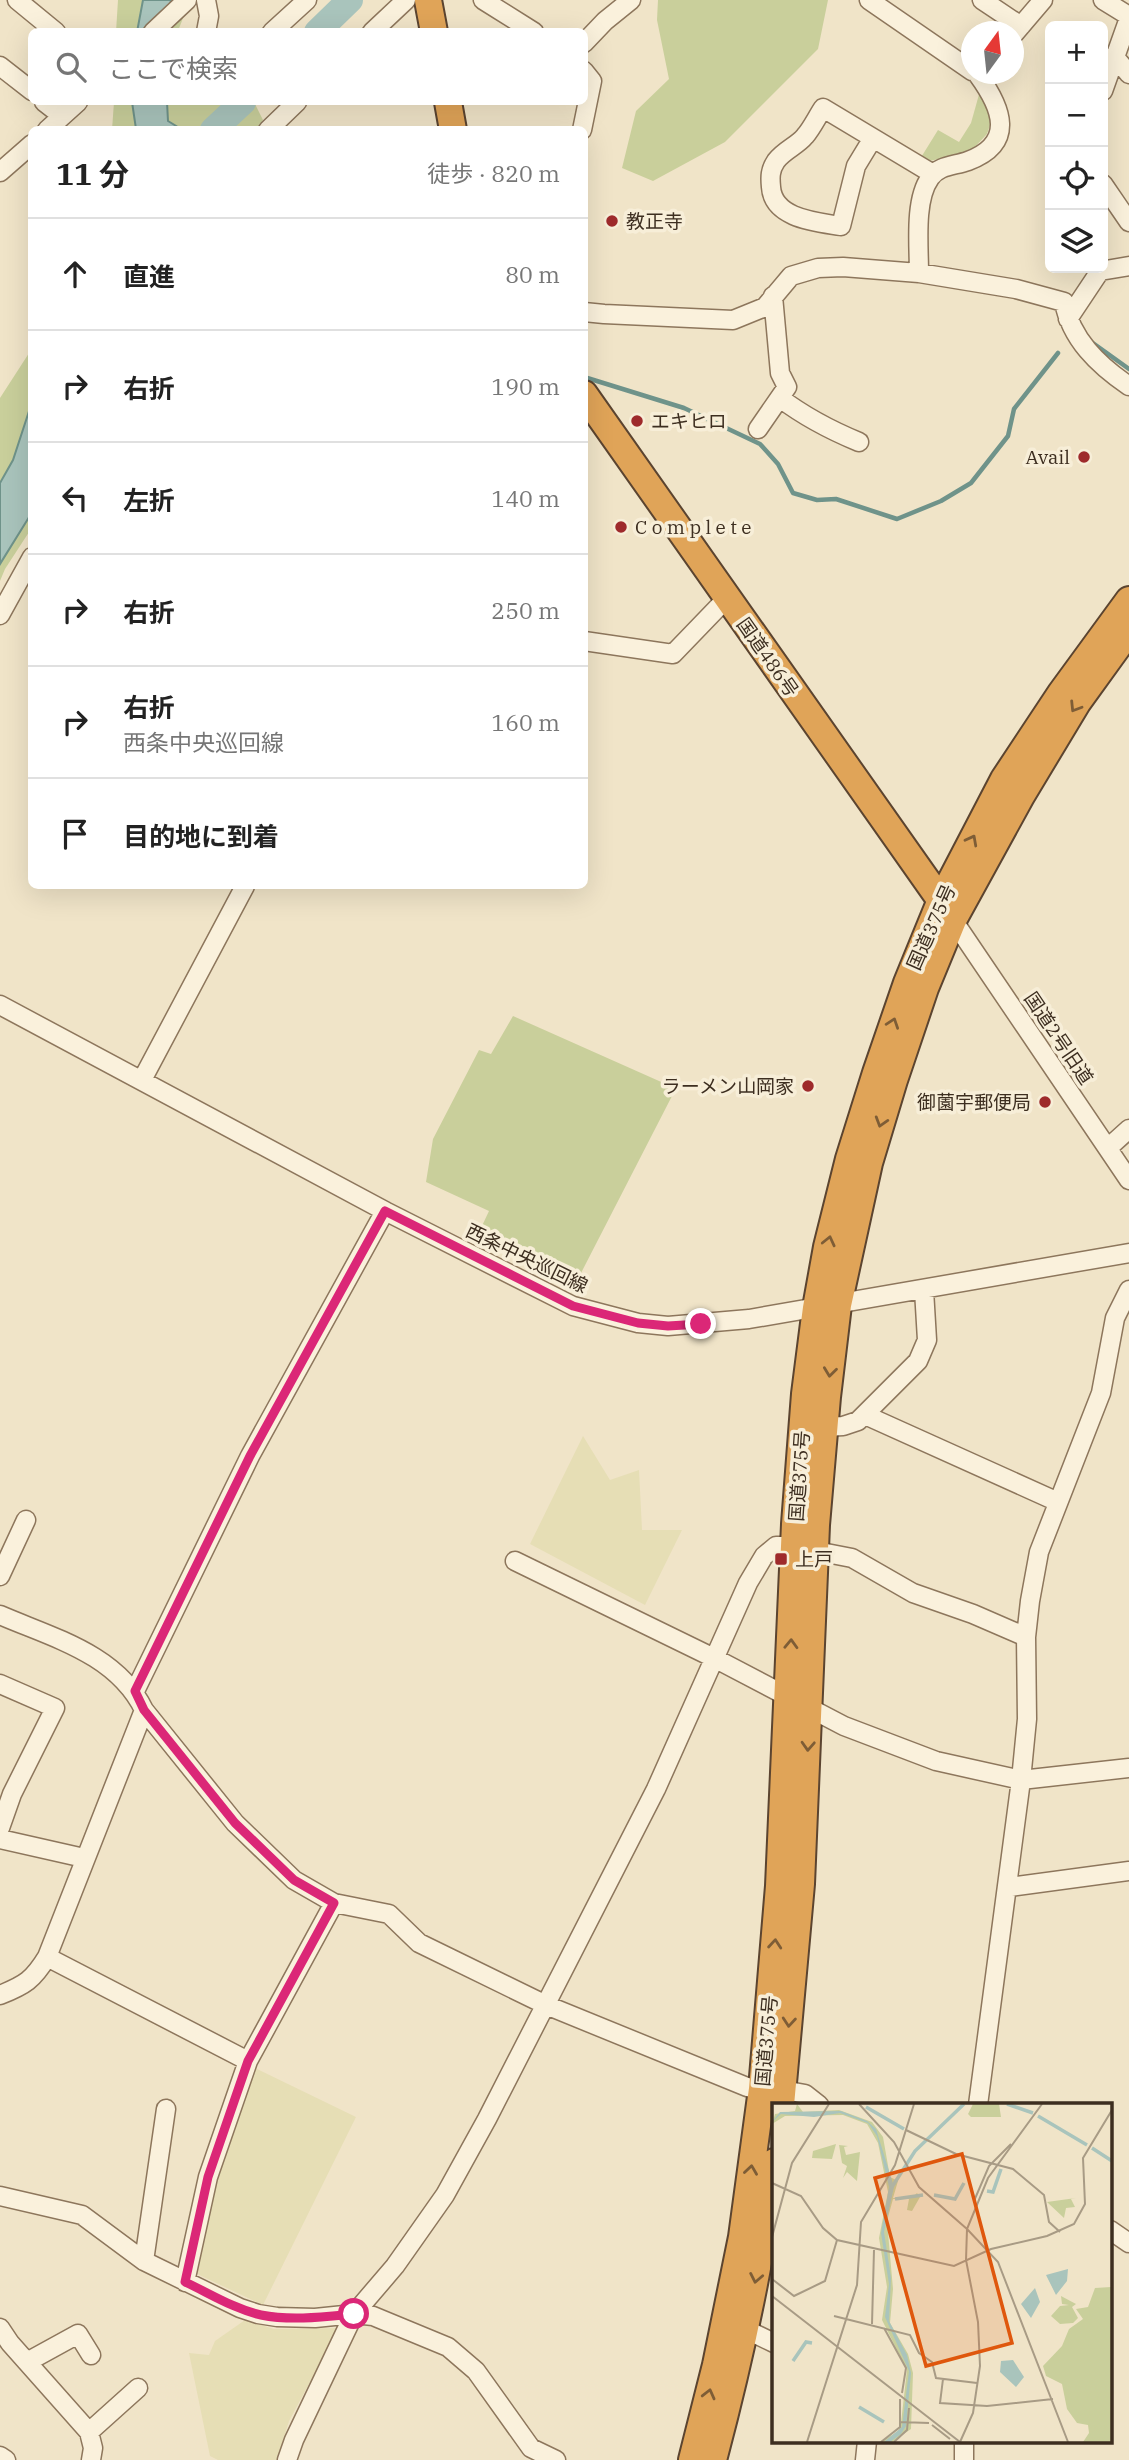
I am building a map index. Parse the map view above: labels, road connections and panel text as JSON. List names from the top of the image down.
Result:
{
  "streets": {
    "highway": ["国道486号", "国道375号"],
    "street": ["国道2号旧道", "西条中央巡回線"]
  },
  "crossings": [
    ["国道486号", "国道375号"],
    ["国道486号", "国道2号旧道"],
    ["国道375号", "国道2号旧道"],
    ["国道375号", "西条中央巡回線"]
  ],
  "places": {
    "other": [
      "教正寺",
      "エキヒロ",
      "Avail",
      "C o m p l e t e",
      "ラーメン山岡家",
      "御薗宇郵便局"
    ],
    "transit": ["上戸"]
  },
  "north": "top",
  "page": {
    "map_buttons": ["+", "−"],
    "search": "ここで検索",
    "heading": ["11 分", "徒歩 · 820 m"],
    "list": [
      ["直進", "80 m"],
      ["右折", "190 m"],
      ["左折", "140 m"],
      ["右折", "250 m"],
      ["右折", "西条中央巡回線", "160 m"],
      "目的地に到着"
    ]
  }
}
